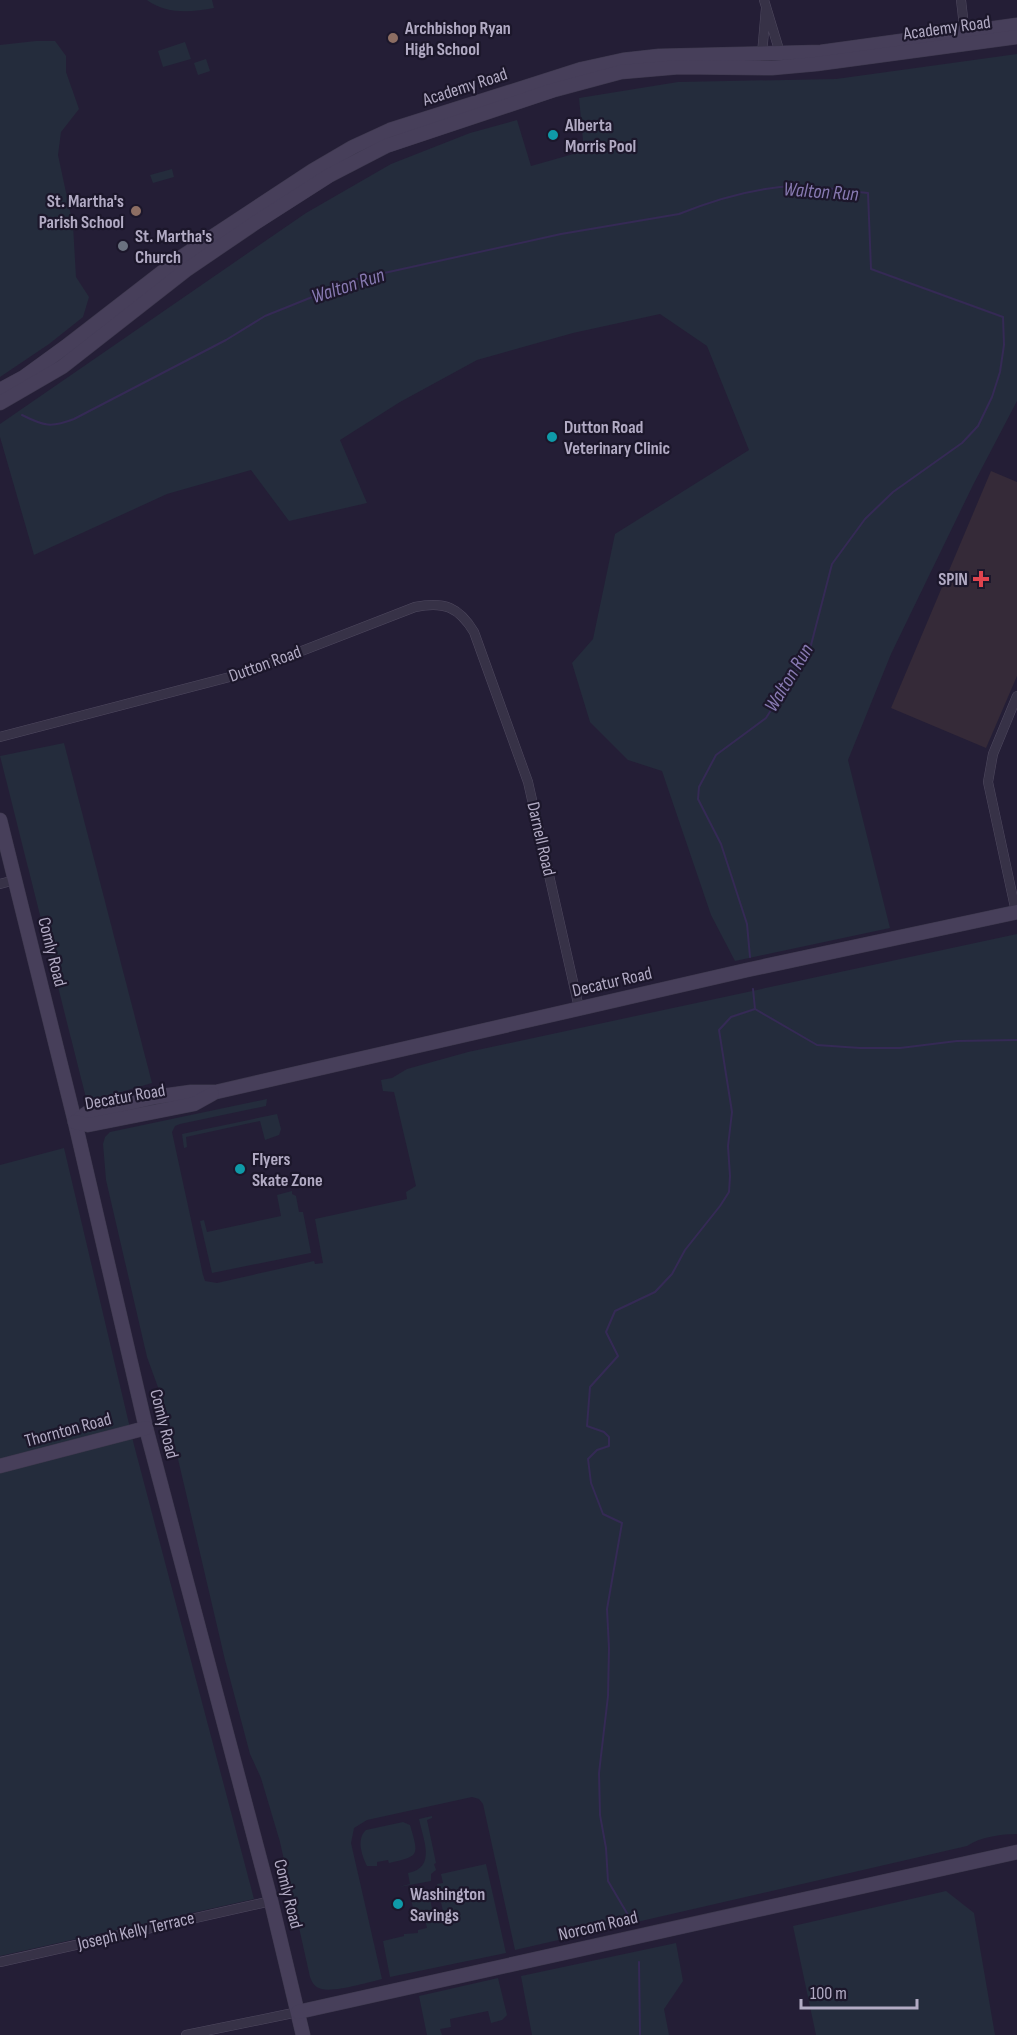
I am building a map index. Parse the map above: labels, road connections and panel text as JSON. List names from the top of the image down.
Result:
{
  "streets": {
    "street": [
      "Academy Road",
      "Dutton Road",
      "Darnell Road",
      "Comly Road",
      "Decatur Road",
      "Thornton Road",
      "Norcom Road",
      "Joseph Kelly Terrace"
    ]
  },
  "crossings": [
    ["Dutton Road", "Darnell Road"],
    ["Darnell Road", "Decatur Road"],
    ["Comly Road", "Decatur Road"],
    ["Comly Road", "Thornton Road"],
    ["Comly Road", "Norcom Road"],
    ["Comly Road", "Joseph Kelly Terrace"]
  ],
  "water": ["Walton Run"],
  "places": {
    "other": [
      "Archbishop Ryan High School",
      "Alberta Morris Pool",
      "St. Martha's Parish School",
      "St. Martha's Church",
      "Dutton Road Veterinary Clinic",
      "Flyers Skate Zone",
      "Washington Savings"
    ],
    "health": ["SPIN"]
  },
  "scale_bar": "100 m"
}
